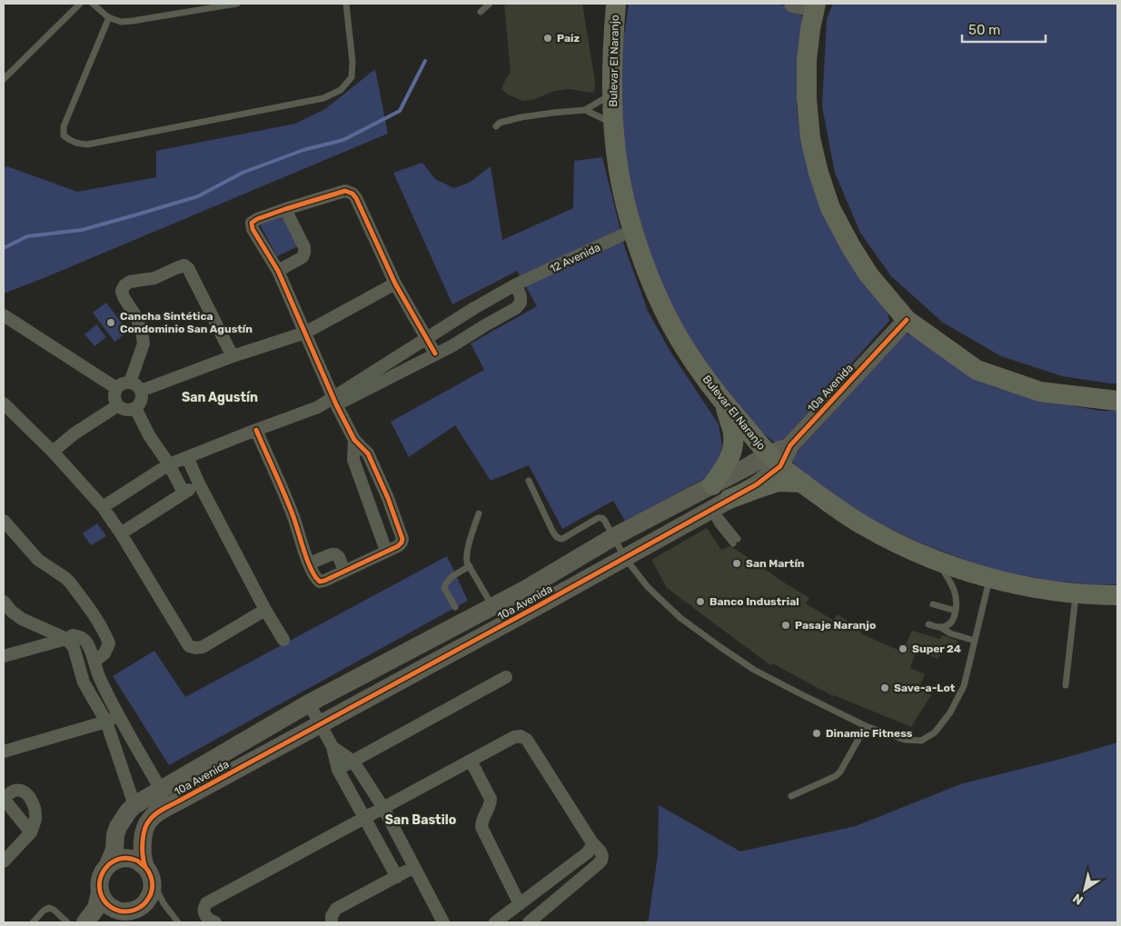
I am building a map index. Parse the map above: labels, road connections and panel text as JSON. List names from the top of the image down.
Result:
{
  "streets": {
    "main road": ["Bulevar El Naranjo"],
    "street": ["12 Avenida", "10a Avenida"]
  },
  "crossings": [
    ["Bulevar El Naranjo", "12 Avenida"],
    ["Bulevar El Naranjo", "10a Avenida"]
  ],
  "districts": ["San Agustín", "San Bastilo"],
  "places": [
    "Paiz",
    "Cancha Sintética Condominio San Agustín",
    "San Martín",
    "Banco Industrial",
    "Pasaje Naranjo",
    "Super 24",
    "Save-a-Lot",
    "Dinamic Fitness"
  ],
  "scale_bar": "50 m",
  "north": "bottom left"
}
